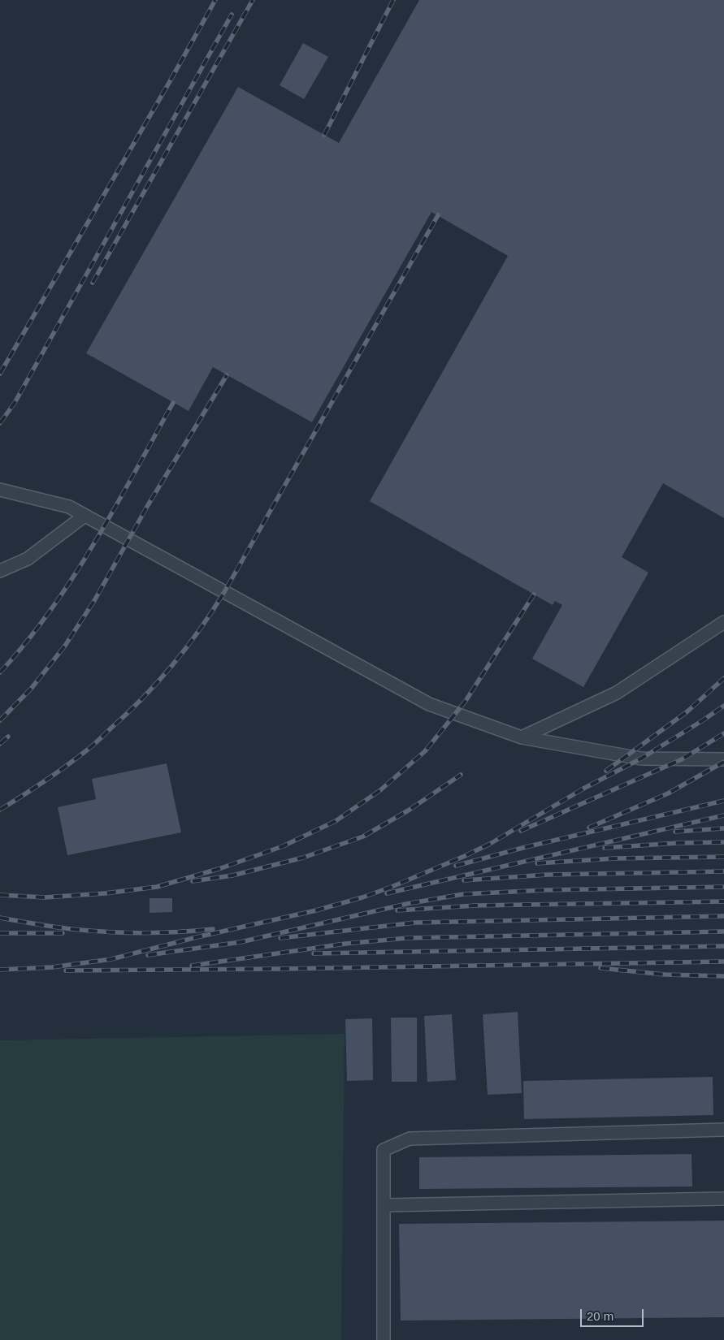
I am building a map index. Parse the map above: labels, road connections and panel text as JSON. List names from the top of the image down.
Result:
{
  "scale_bar": "20 m"
}
